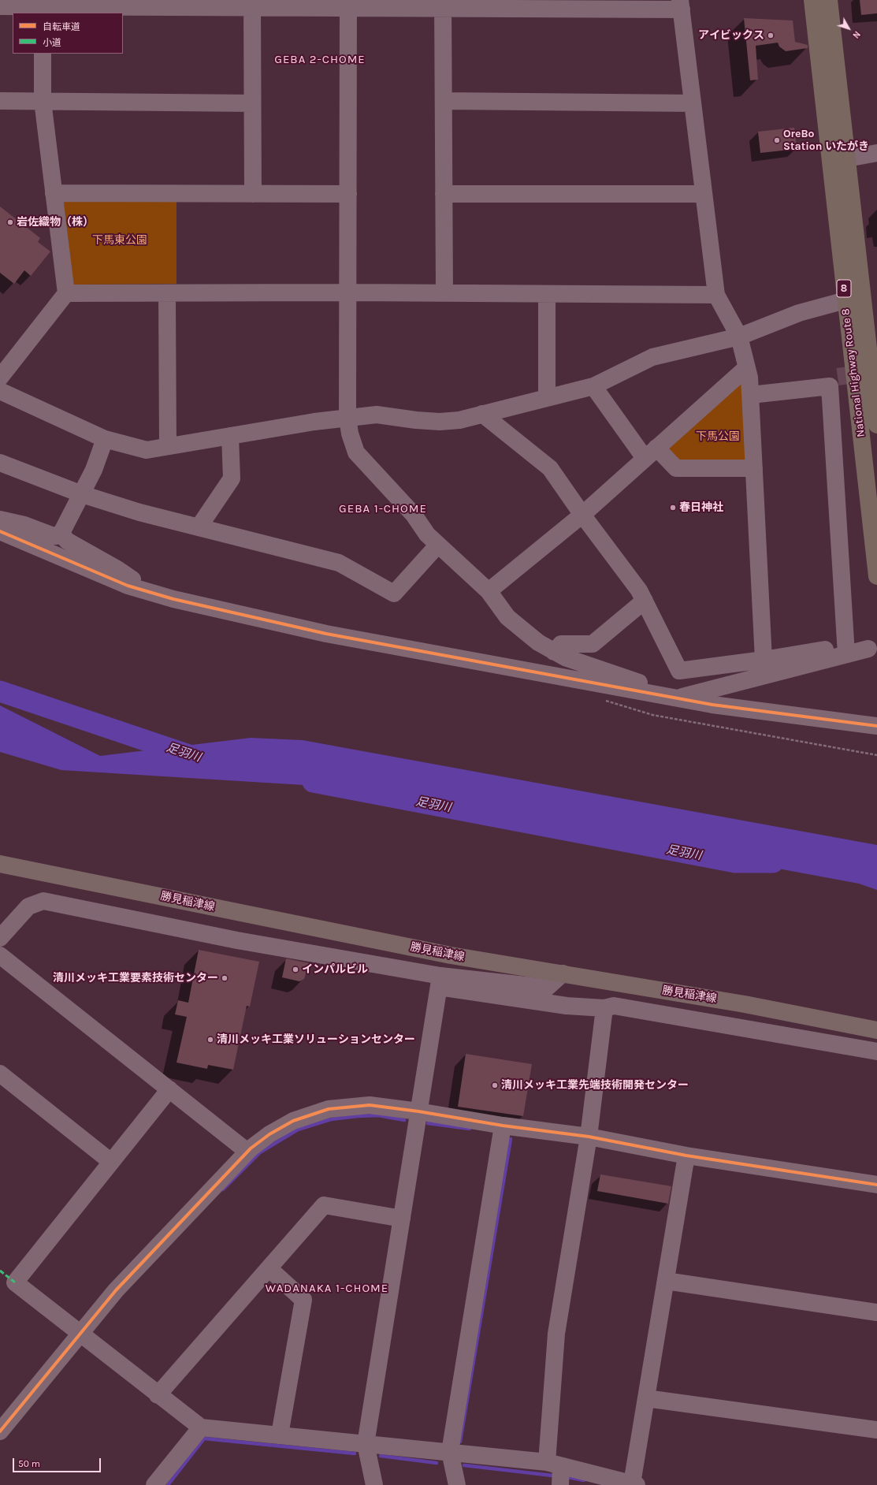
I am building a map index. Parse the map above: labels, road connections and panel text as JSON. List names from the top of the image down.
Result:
{
  "streets": {
    "highway": ["8", "National Highway Route 8"],
    "main road": ["勝見稲津線"]
  },
  "districts": ["GEBA 2-CHOME", "GEBA 1-CHOME", "WADANAKA 1-CHOME"],
  "water": ["足羽川"],
  "parks": ["下馬東公園", "下馬公園"],
  "places": [
    "アイビックス",
    "OreBo Station いたがき",
    "岩佐織物（株）",
    "春日神社",
    "インパルビル",
    "清川メッキ工業要素技術センター",
    "清川メッキ工業ソリューションセンター",
    "清川メッキ工業先端技術開発センター"
  ],
  "legend": ["自転車道", "小道"],
  "scale_bar": "50 m",
  "north": "bottom right"
}
